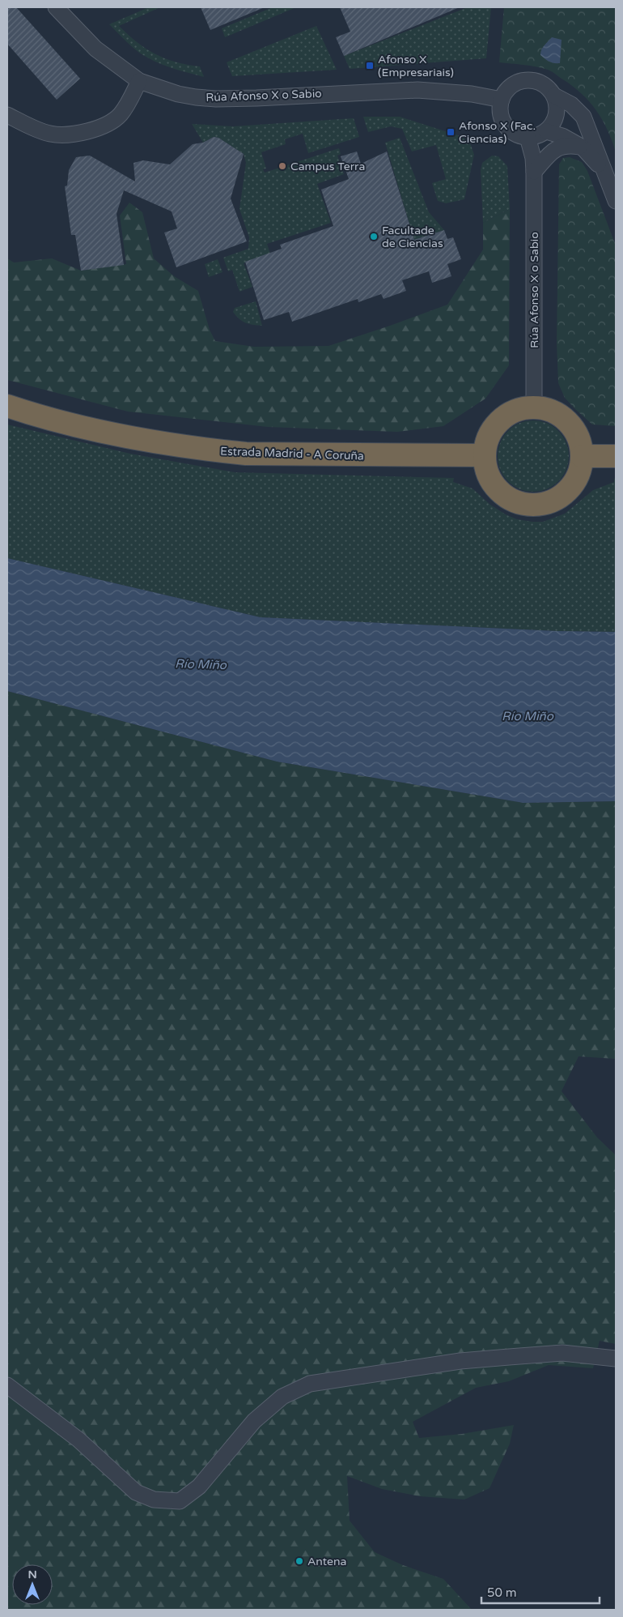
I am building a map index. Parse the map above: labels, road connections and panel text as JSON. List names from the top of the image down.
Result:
{
  "streets": {
    "highway": ["Estrada Madrid - A Coruña"],
    "street": ["Rúa Afonso X o Sabio"]
  },
  "crossings": [
    ["Rúa Afonso X o Sabio", "Estrada Madrid - A Coruña"]
  ],
  "water": ["Río Miño"],
  "places": {
    "transit": ["Afonso X (Empresariais)", "Afonso X (Fac. Ciencias)"],
    "other": ["Campus Terra", "Facultade de Ciencias", "Antena"]
  },
  "scale_bar": "50 m",
  "north": "top"
}
